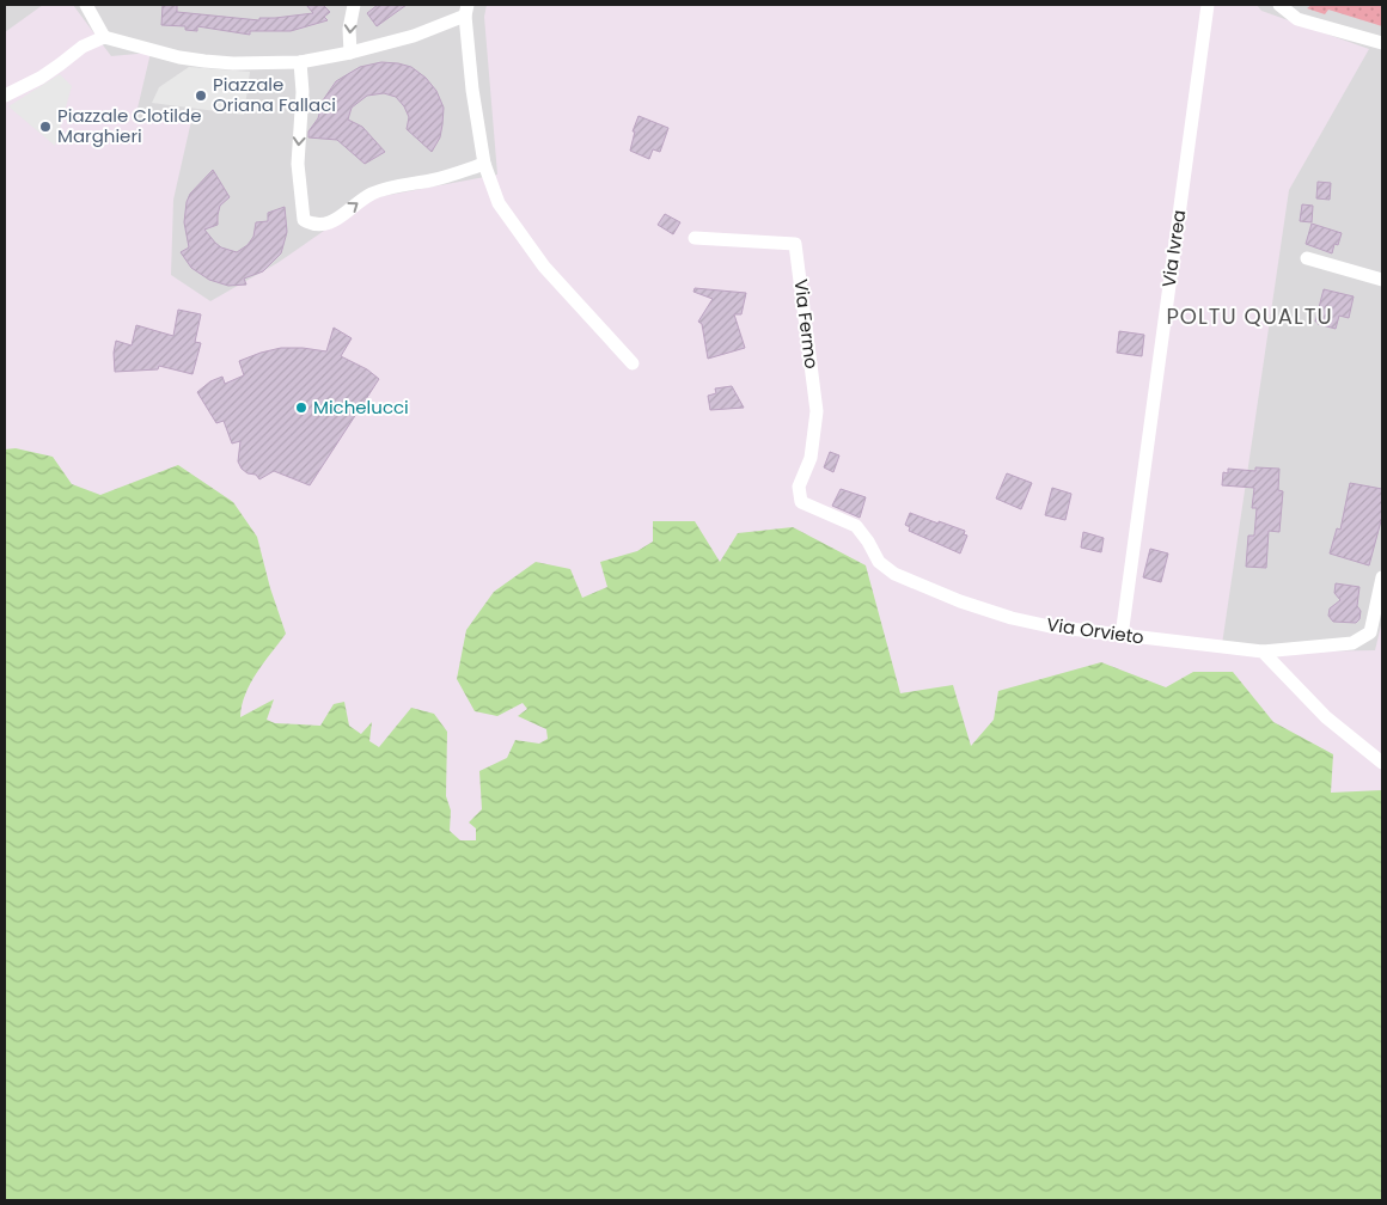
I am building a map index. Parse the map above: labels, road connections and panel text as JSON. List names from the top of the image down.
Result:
{
  "streets": {
    "street": ["Via Ivrea", "Via Fermo", "Via Orvieto"]
  },
  "crossings": [
    ["Via Ivrea", "Via Orvieto"],
    ["Via Fermo", "Via Orvieto"]
  ],
  "districts": ["POLTU QUALTU"],
  "places": ["Piazzale Oriana Fallaci", "Piazzale Clotilde Marghieri", "Michelucci"]
}
